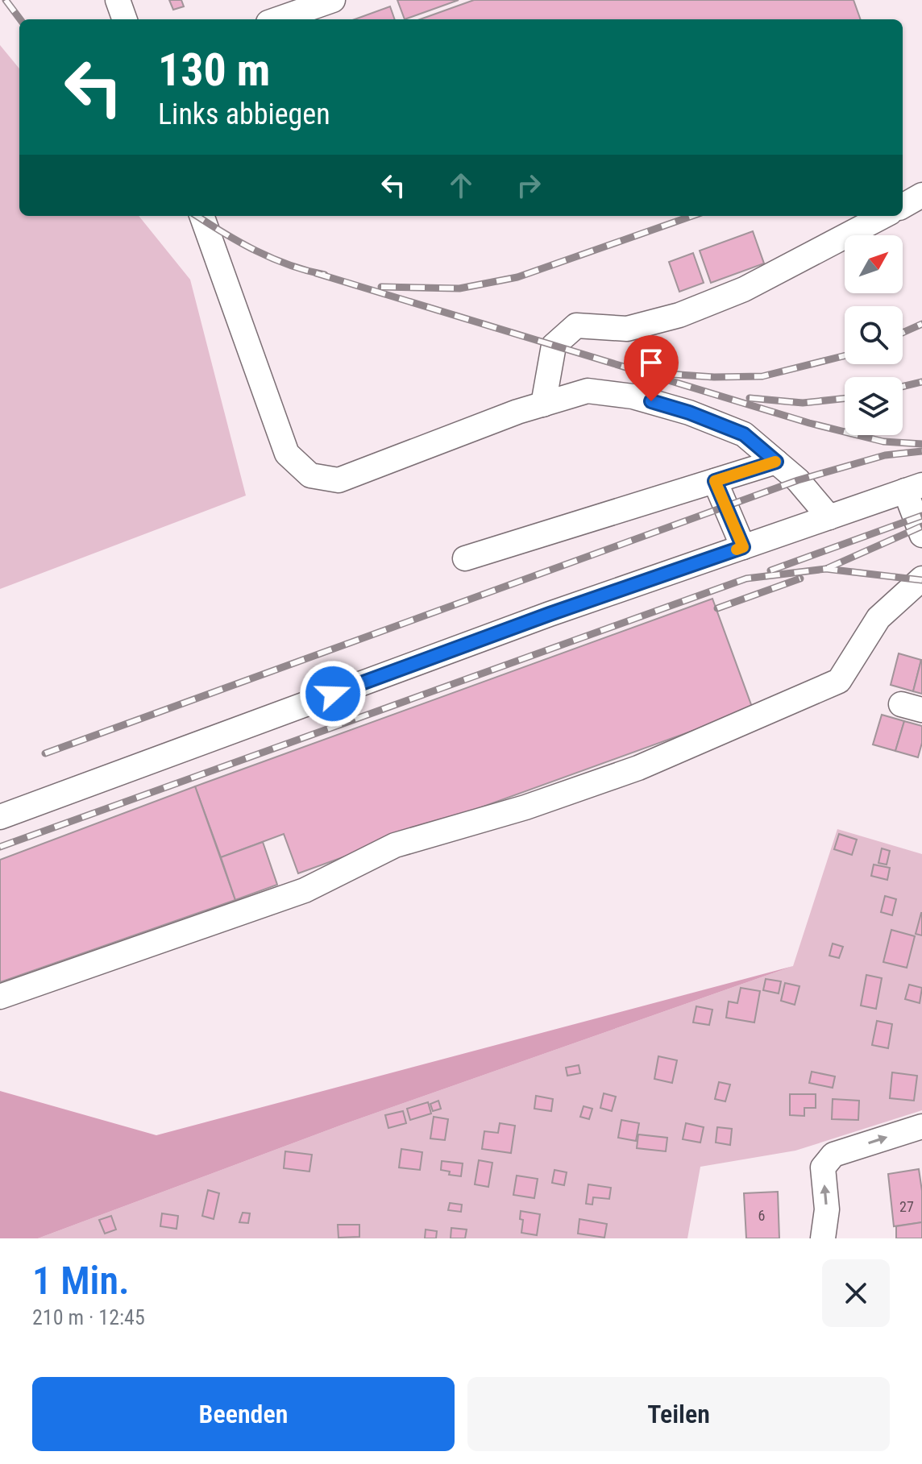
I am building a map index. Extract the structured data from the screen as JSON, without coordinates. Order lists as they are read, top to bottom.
{
  "house_numbers": ["27", "6"],
  "north": "top right",
  "page": {
    "turn": ["130 m", "Links abbiegen"],
    "heading": ["1 Min.", "210 m · 12:45"],
    "buttons": ["Beenden", "Teilen"]
  }
}
